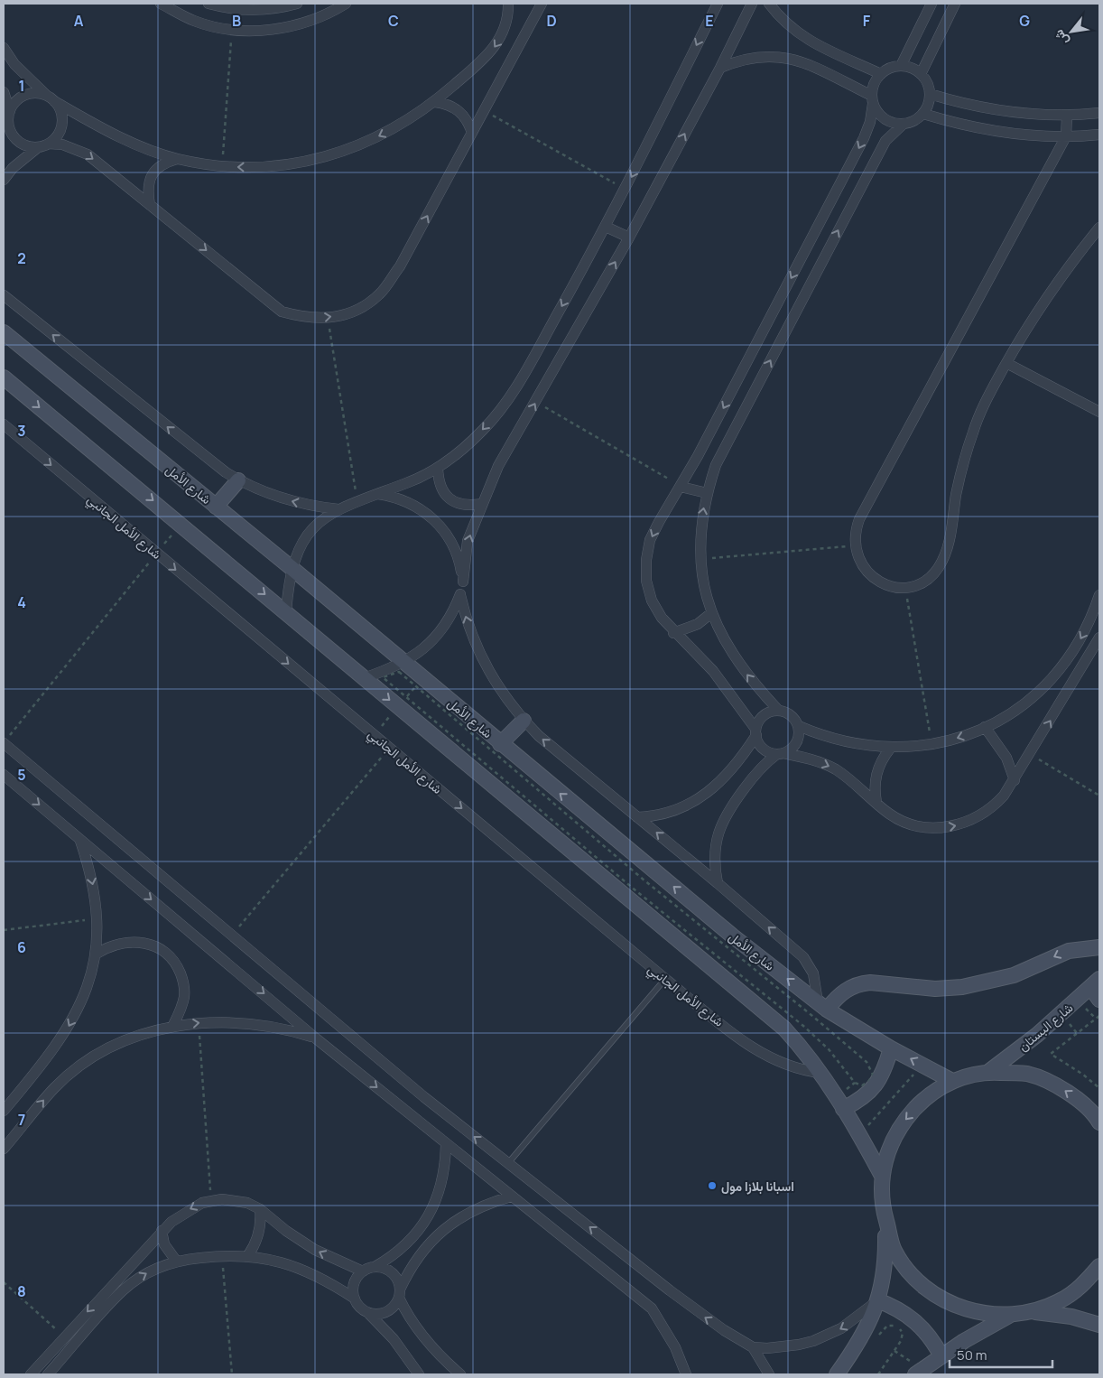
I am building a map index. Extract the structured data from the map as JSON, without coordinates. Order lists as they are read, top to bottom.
{
  "streets": {
    "main road": ["شارع الأمل", "شارع البستان"],
    "street": ["شارع الأمل الجانبي"]
  },
  "one_way": ["شارع الأمل الجانبي"],
  "places": ["اسبانا بلازا مول"],
  "scale_bar": "50 m",
  "north": "bottom left",
  "grid": {
    "columns": [
      "A",
      "B",
      "C",
      "D",
      "E",
      "F",
      "G"
    ],
    "rows": [
      "1",
      "2",
      "3",
      "4",
      "5",
      "6",
      "7",
      "8"
    ]
  }
}
